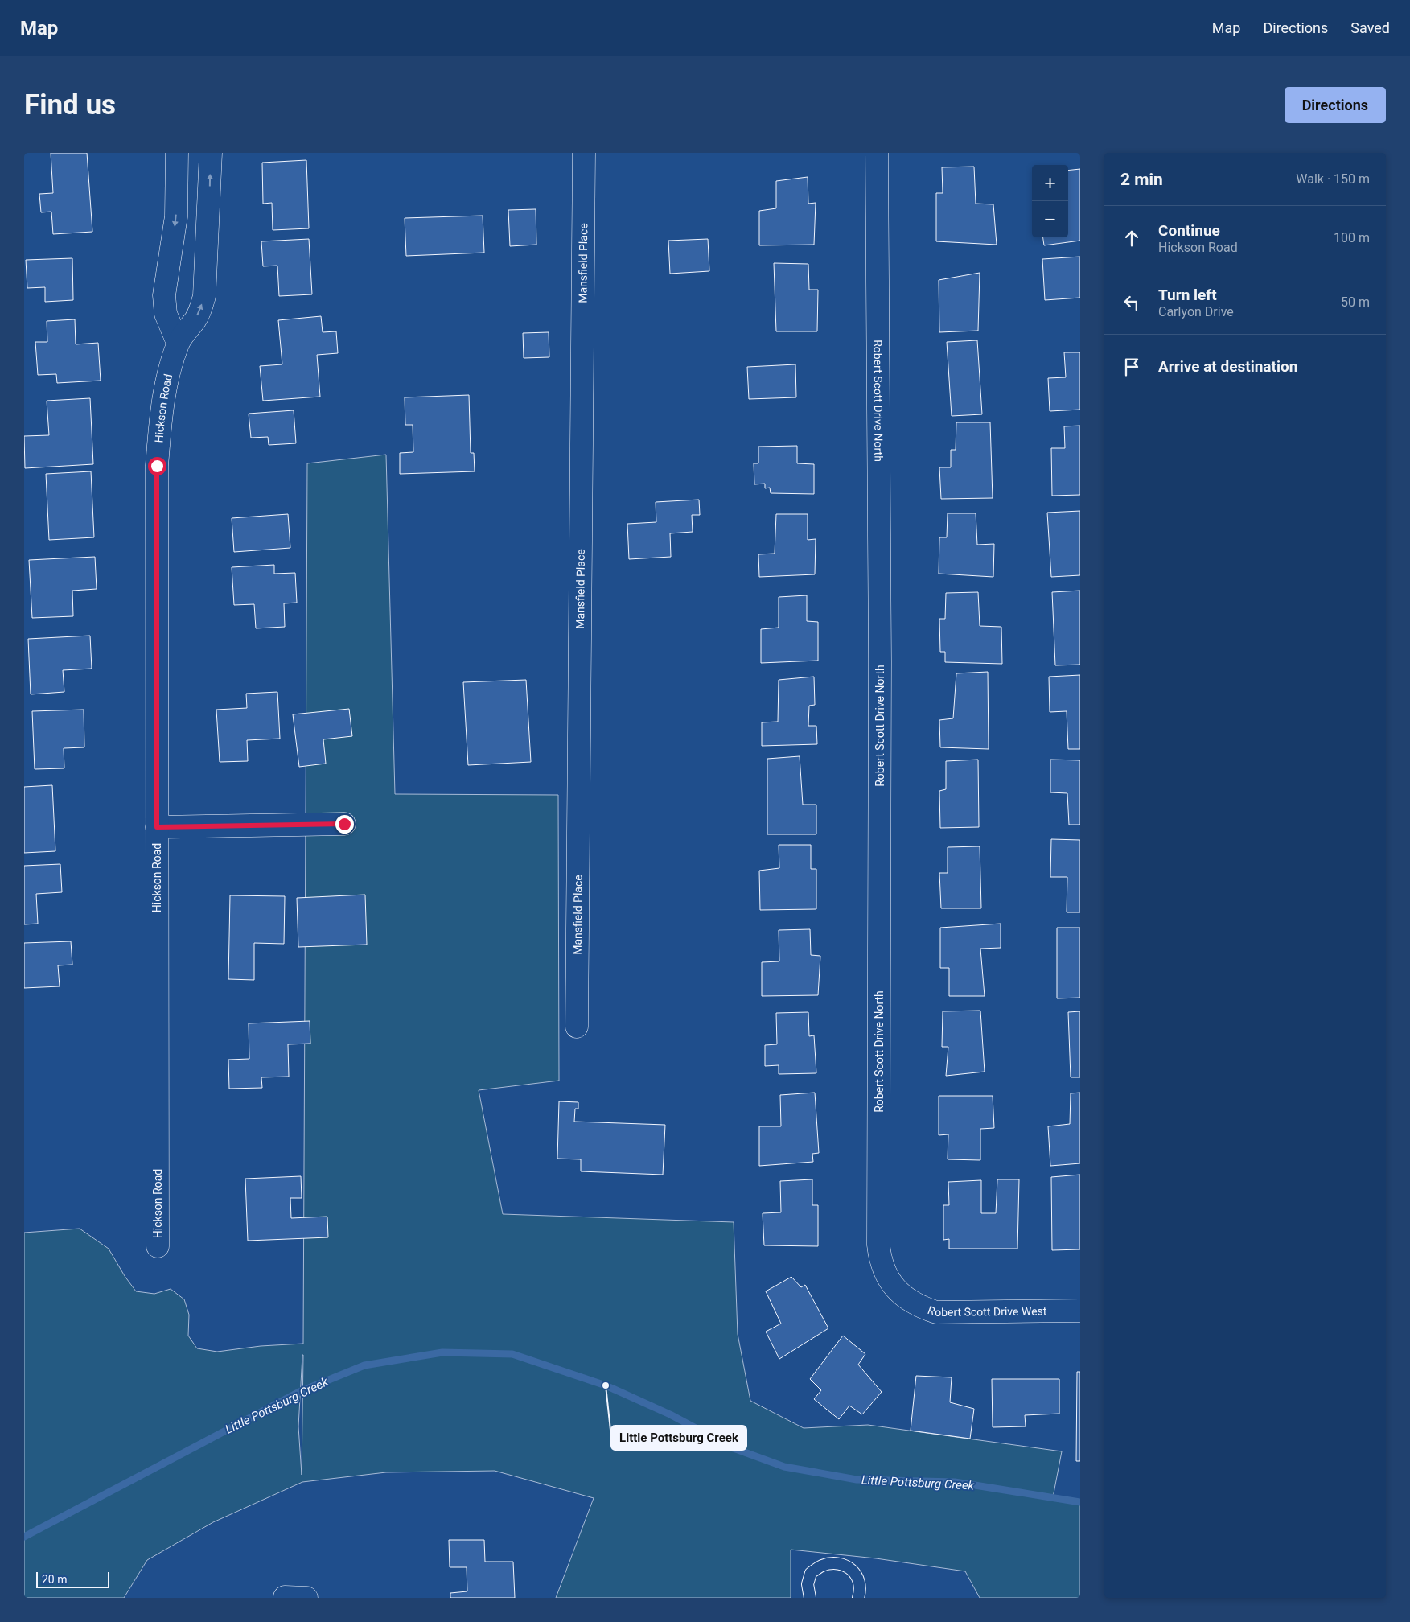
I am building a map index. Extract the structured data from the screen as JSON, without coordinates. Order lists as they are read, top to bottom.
{
  "streets": {
    "street": [
      "Mansfield Place",
      "Robert Scott Drive North",
      "Hickson Road",
      "Robert Scott Drive West"
    ]
  },
  "crossings": [
    ["Robert Scott Drive North", "Robert Scott Drive West"]
  ],
  "water": ["Little Pottsburg Creek"],
  "places": ["Little Pottsburg Creek"],
  "scale_bar": "20 m",
  "page": {
    "header": "Map",
    "nav": ["Map", "Directions", "Saved"],
    "buttons": "Directions",
    "title": "Find us",
    "heading": ["2 min", "Walk · 150 m"],
    "map_buttons": ["+", "−"],
    "list": [
      ["Continue", "Hickson Road", "100 m"],
      ["Turn left", "Carlyon Drive", "50 m"],
      "Arrive at destination"
    ],
    "scale": "20 m"
  }
}
